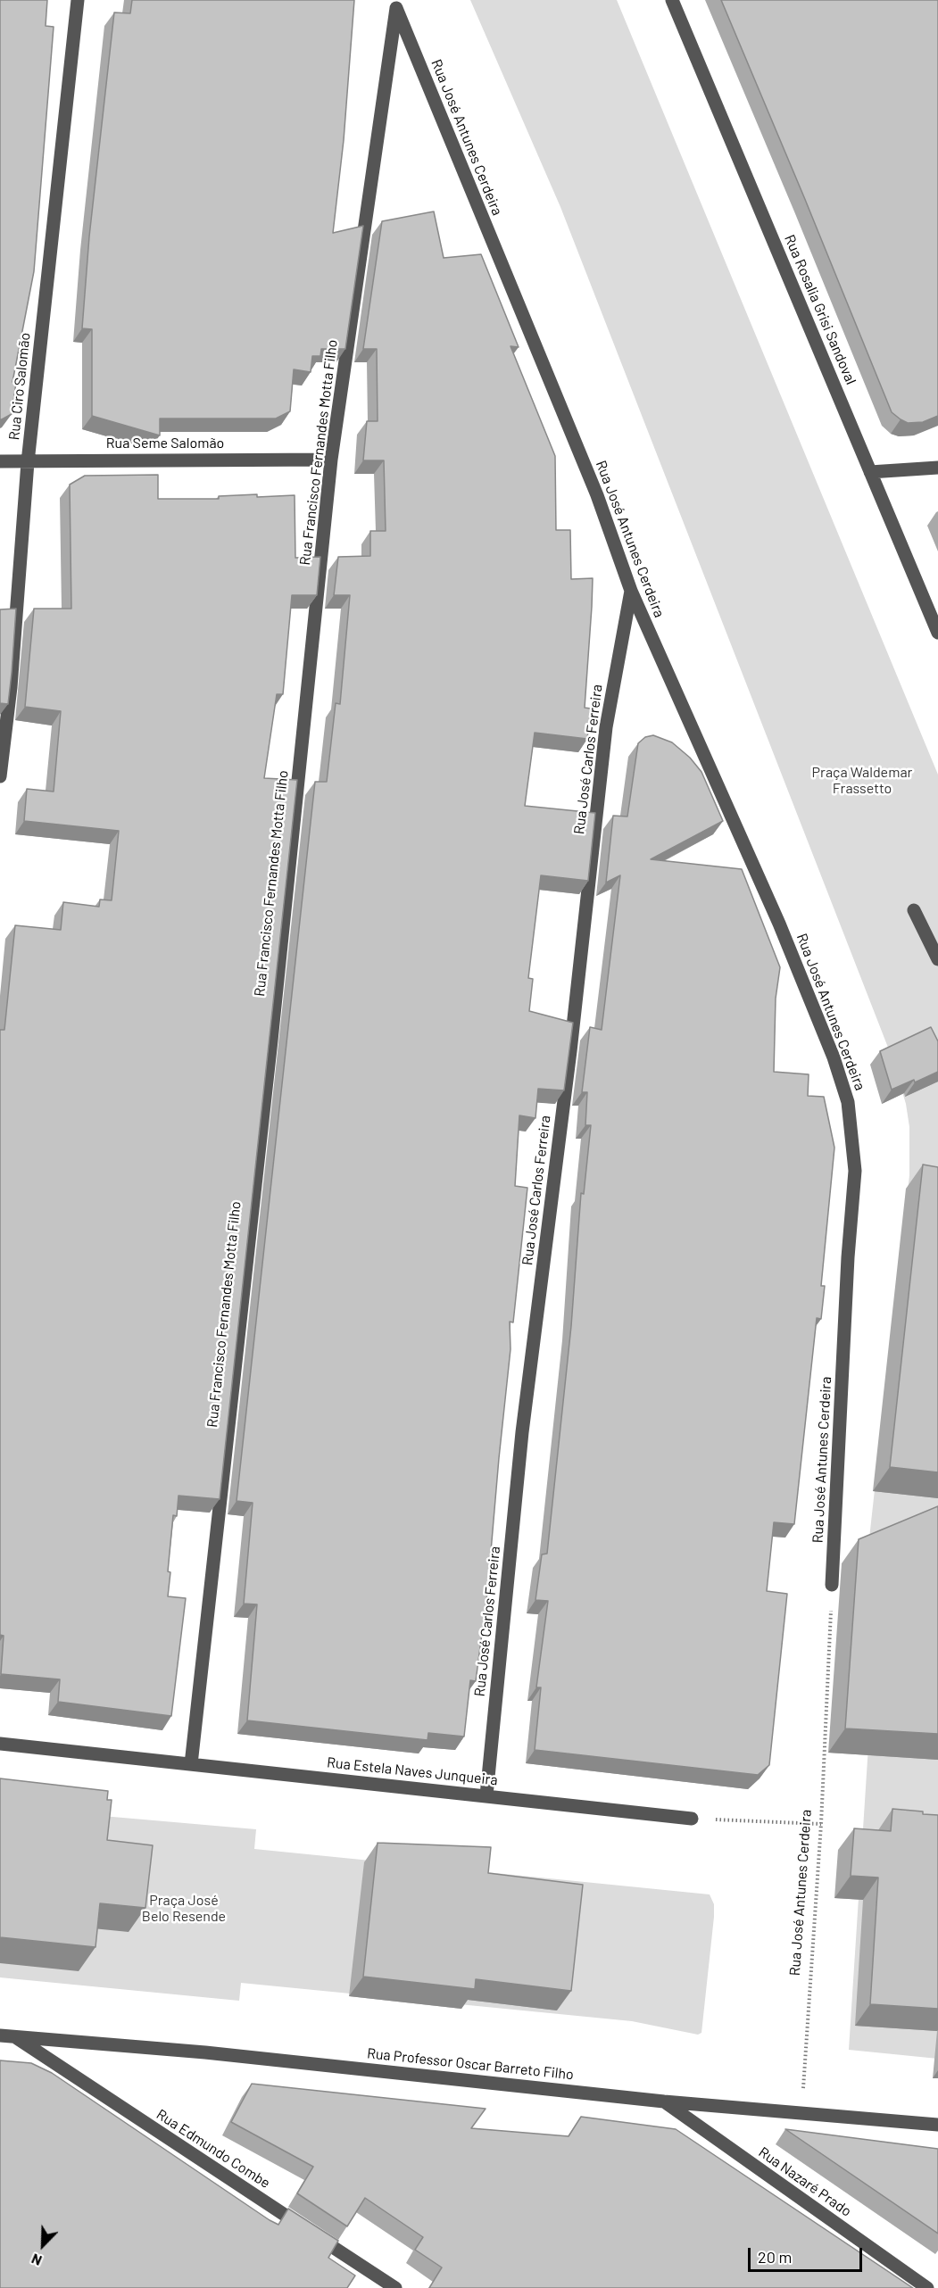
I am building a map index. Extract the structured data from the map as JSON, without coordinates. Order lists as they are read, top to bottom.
{
  "streets": {
    "street": [
      "Rua José Antunes Cerdeira",
      "Rua Rosalia Grisi Sandoval",
      "Rua Ciro Salomão",
      "Rua Seme Salomão",
      "Rua Francisco Fernandes Motta Filho",
      "Rua José Carlos Ferreira",
      "Rua Estela Naves Junqueira",
      "Rua Professor Oscar Barreto Filho",
      "Rua Edmundo Combe",
      "Rua Nazaré Prado"
    ]
  },
  "crossings": [
    ["Rua José Antunes Cerdeira", "Rua Francisco Fernandes Motta Filho"],
    ["Rua José Antunes Cerdeira", "Rua José Carlos Ferreira"],
    ["Rua José Antunes Cerdeira", "Rua Professor Oscar Barreto Filho"],
    ["Rua Ciro Salomão", "Rua Seme Salomão"],
    ["Rua Seme Salomão", "Rua Francisco Fernandes Motta Filho"],
    ["Rua Francisco Fernandes Motta Filho", "Rua Estela Naves Junqueira"],
    ["Rua José Carlos Ferreira", "Rua Estela Naves Junqueira"],
    ["Rua Professor Oscar Barreto Filho", "Rua Edmundo Combe"],
    ["Rua Professor Oscar Barreto Filho", "Rua Nazaré Prado"]
  ],
  "parks": ["Praça Waldemar Frassetto", "Praça José Belo Resende"],
  "scale_bar": "20 m",
  "north": "bottom left"
}
